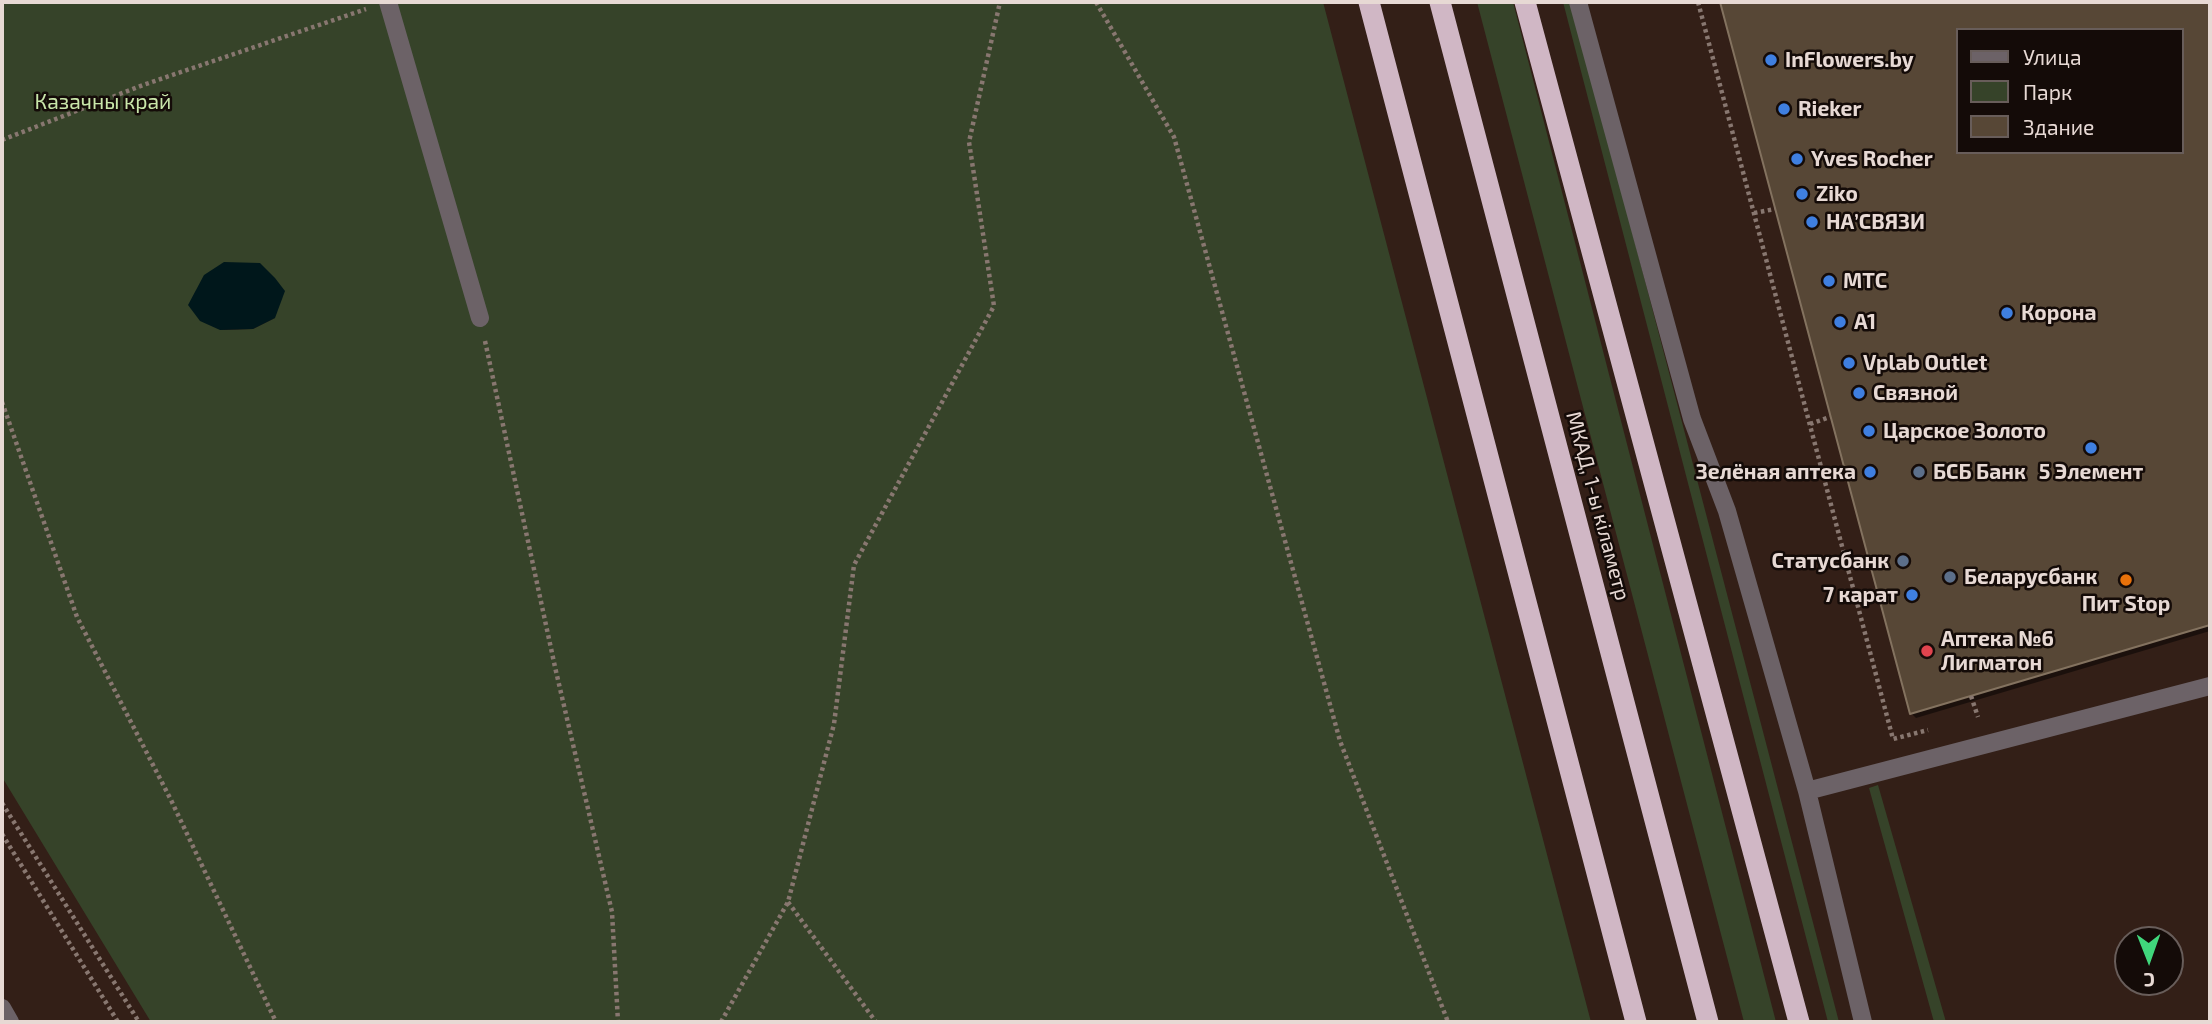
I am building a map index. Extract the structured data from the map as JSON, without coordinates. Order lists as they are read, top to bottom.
{
  "streets": {
    "highway": ["МКАД, 1-ы кіламетр"]
  },
  "parks": ["Казачны край"],
  "places": [
    "InFlowers.by",
    "Rieker",
    "Yves Rocher",
    "Ziko",
    "НАʼСВЯЗИ",
    "МТС",
    "Корона",
    "A1",
    "Vplab Outlet",
    "Связной",
    "Царское Золото",
    "5 Элемент",
    "Зелёная аптека",
    "БСБ Банк",
    "Статусбанк",
    "Беларусбанк",
    "Пит Stop",
    "7 карат",
    "Аптека №6 Лигматон"
  ],
  "legend": ["Улица", "Парк", "Здание"],
  "north": "bottom"
}
